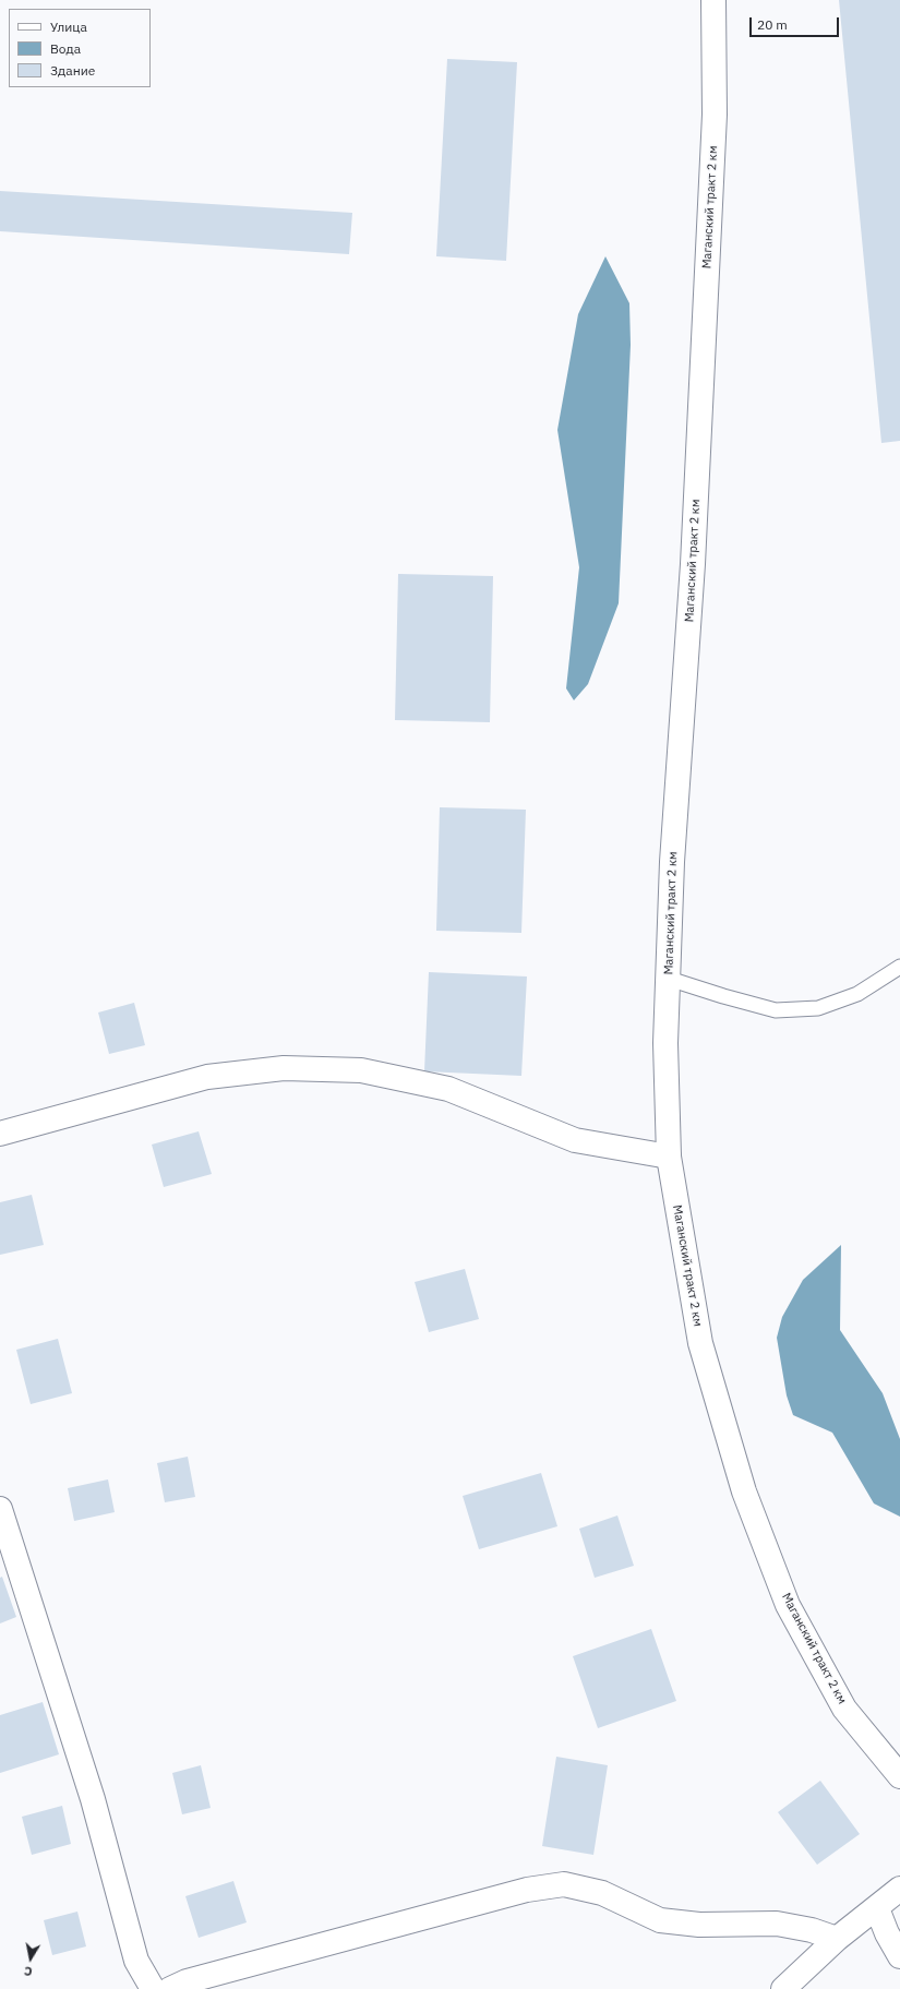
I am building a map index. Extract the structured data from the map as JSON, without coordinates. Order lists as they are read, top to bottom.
{
  "streets": {
    "street": ["Маганский тракт 2 км"]
  },
  "legend": ["Улица", "Вода", "Здание"],
  "scale_bar": "20 m",
  "north": "bottom"
}
